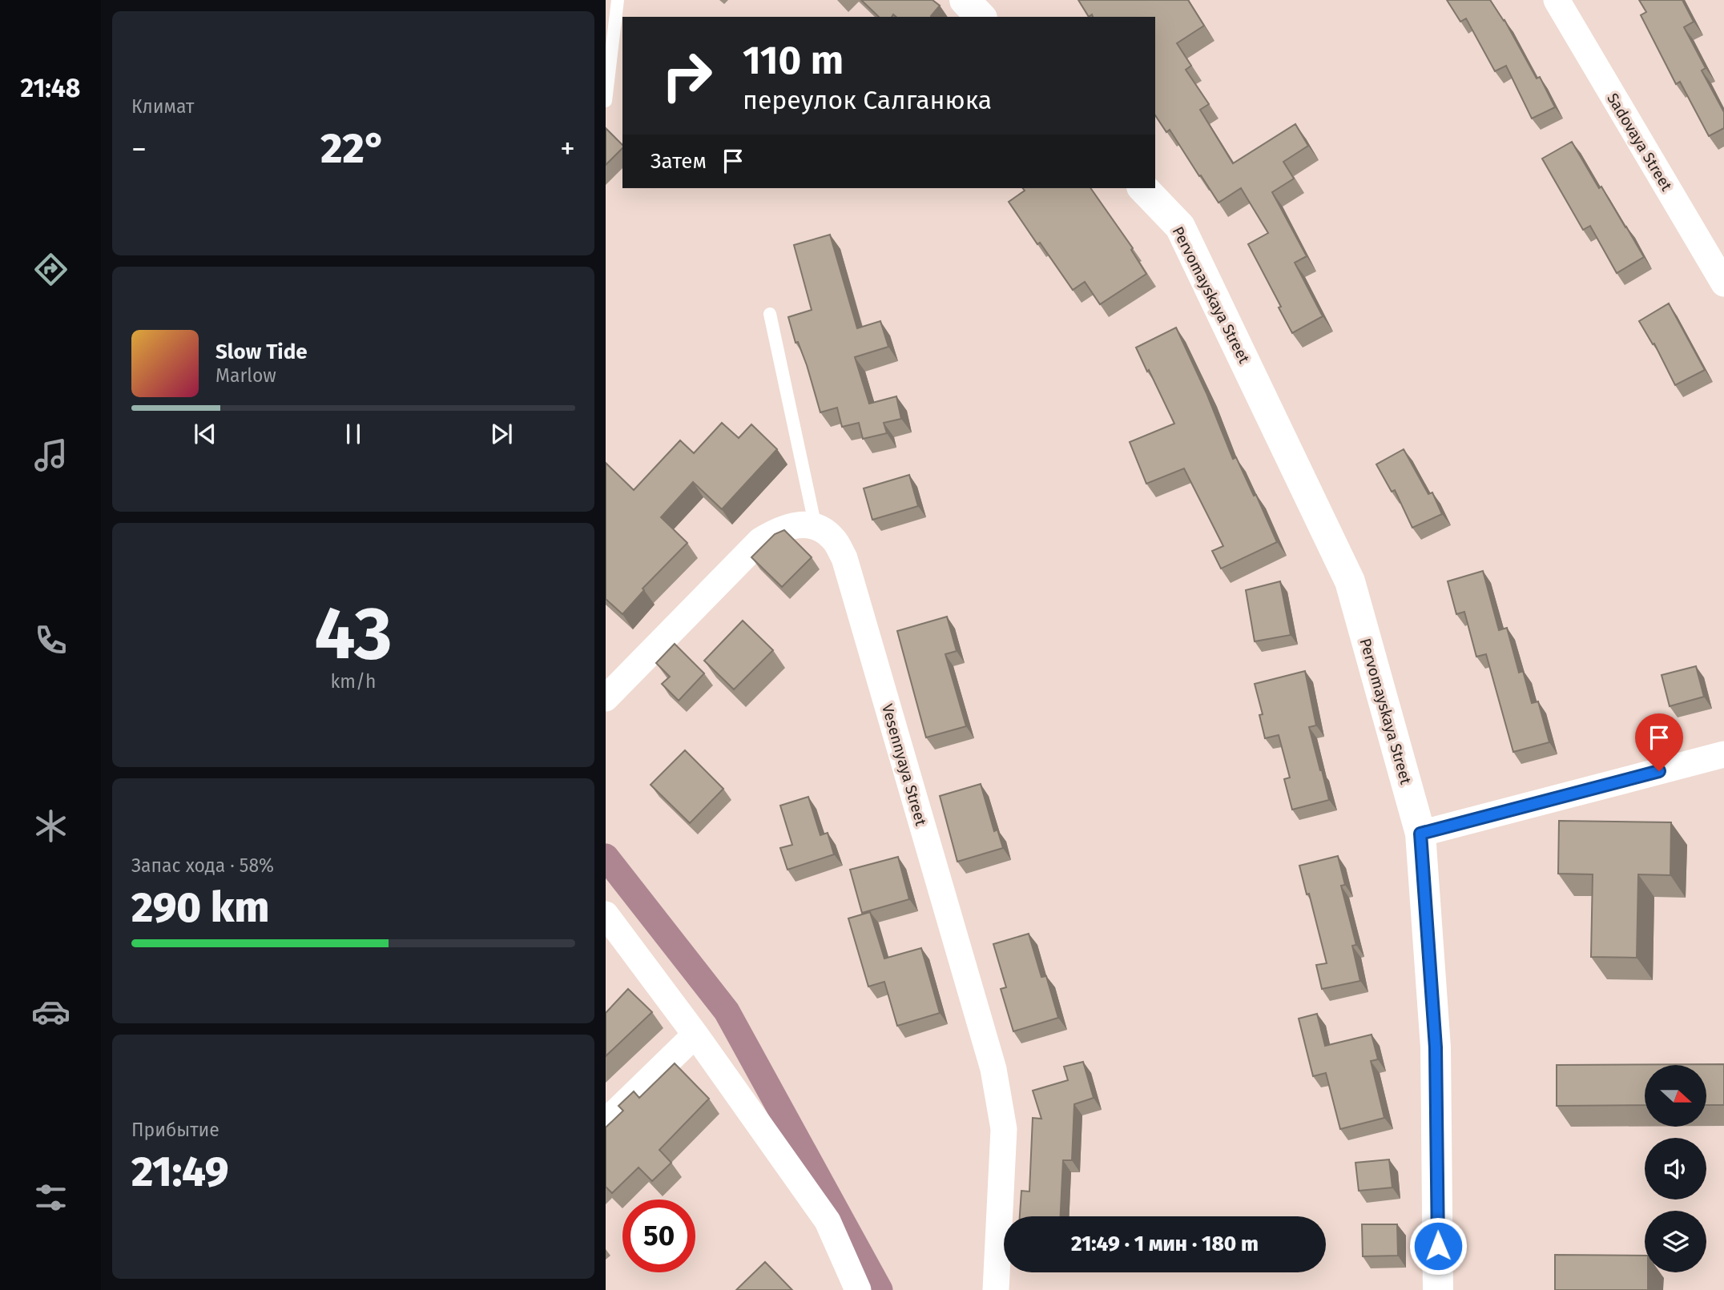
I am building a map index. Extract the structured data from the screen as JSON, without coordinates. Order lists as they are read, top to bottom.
{
  "streets": {
    "main road": ["Pervomayskaya Street"],
    "street": ["Sadovaya Street", "Vesennyaya Street"]
  },
  "north": "right",
  "page": {
    "tabs": "21:48",
    "tile": [
      "Климат",
      ["43", "km/h"],
      ["Запас хода · 58%", "290 km"],
      ["Прибытие", "21:49"]
    ],
    "turn": ["110 m", "переулок Салганюка"],
    "heat": ["−", "22°", "+"],
    "then": "Затем",
    "song": ["Slow Tide", "Marlow"],
    "limit": "50",
    "trip": "21:49 · 1 мин · 180 m"
  }
}
